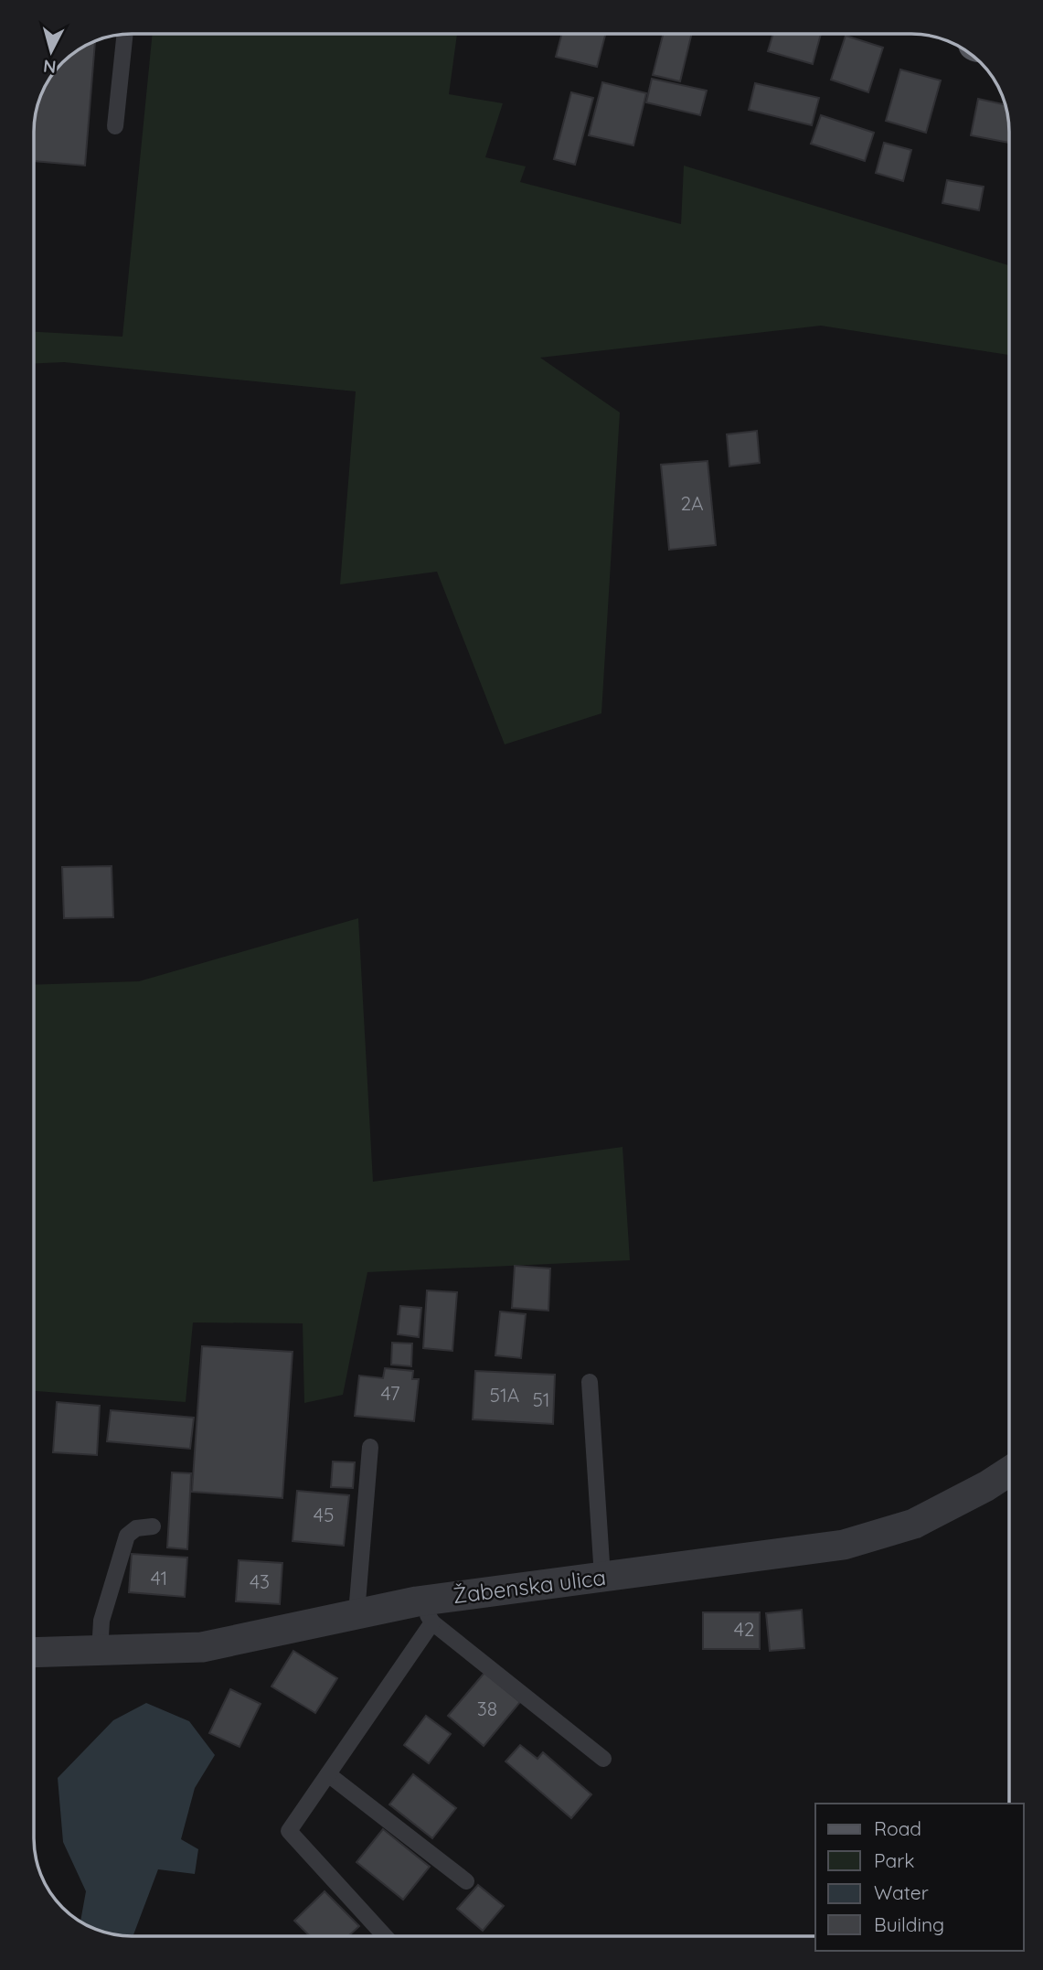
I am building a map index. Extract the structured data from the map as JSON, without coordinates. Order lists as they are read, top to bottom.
{
  "streets": {
    "street": ["Žabenska ulica"]
  },
  "house_numbers": [
    "2A",
    "47",
    "51A",
    "51",
    "45",
    "41",
    "43",
    "42",
    "38"
  ],
  "legend": [
    "Road",
    "Park",
    "Water",
    "Building"
  ],
  "north": "bottom"
}
